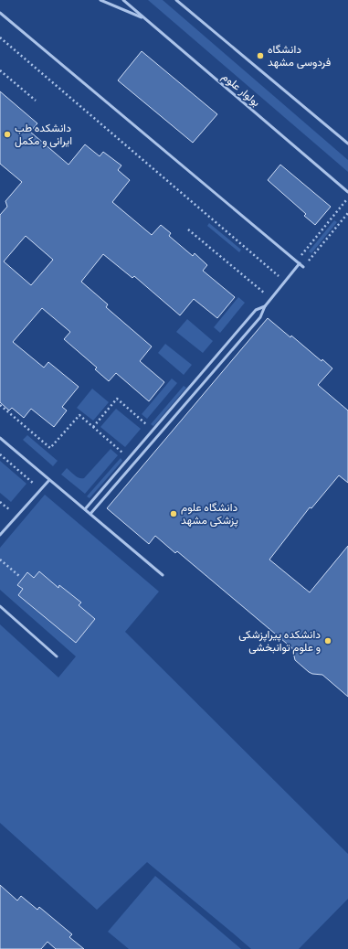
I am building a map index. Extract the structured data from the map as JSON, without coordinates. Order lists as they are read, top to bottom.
{
  "streets": {
    "lane": ["بولوار علوم"]
  },
  "places": [
    "دانشگاه فردوسی مشهد",
    "دانشکده طب ایرانی و مکمل",
    "دانشگاه علوم پزشکی مشهد",
    "دانشکده پیراپزشکی و علوم توانبخشی"
  ]
}
